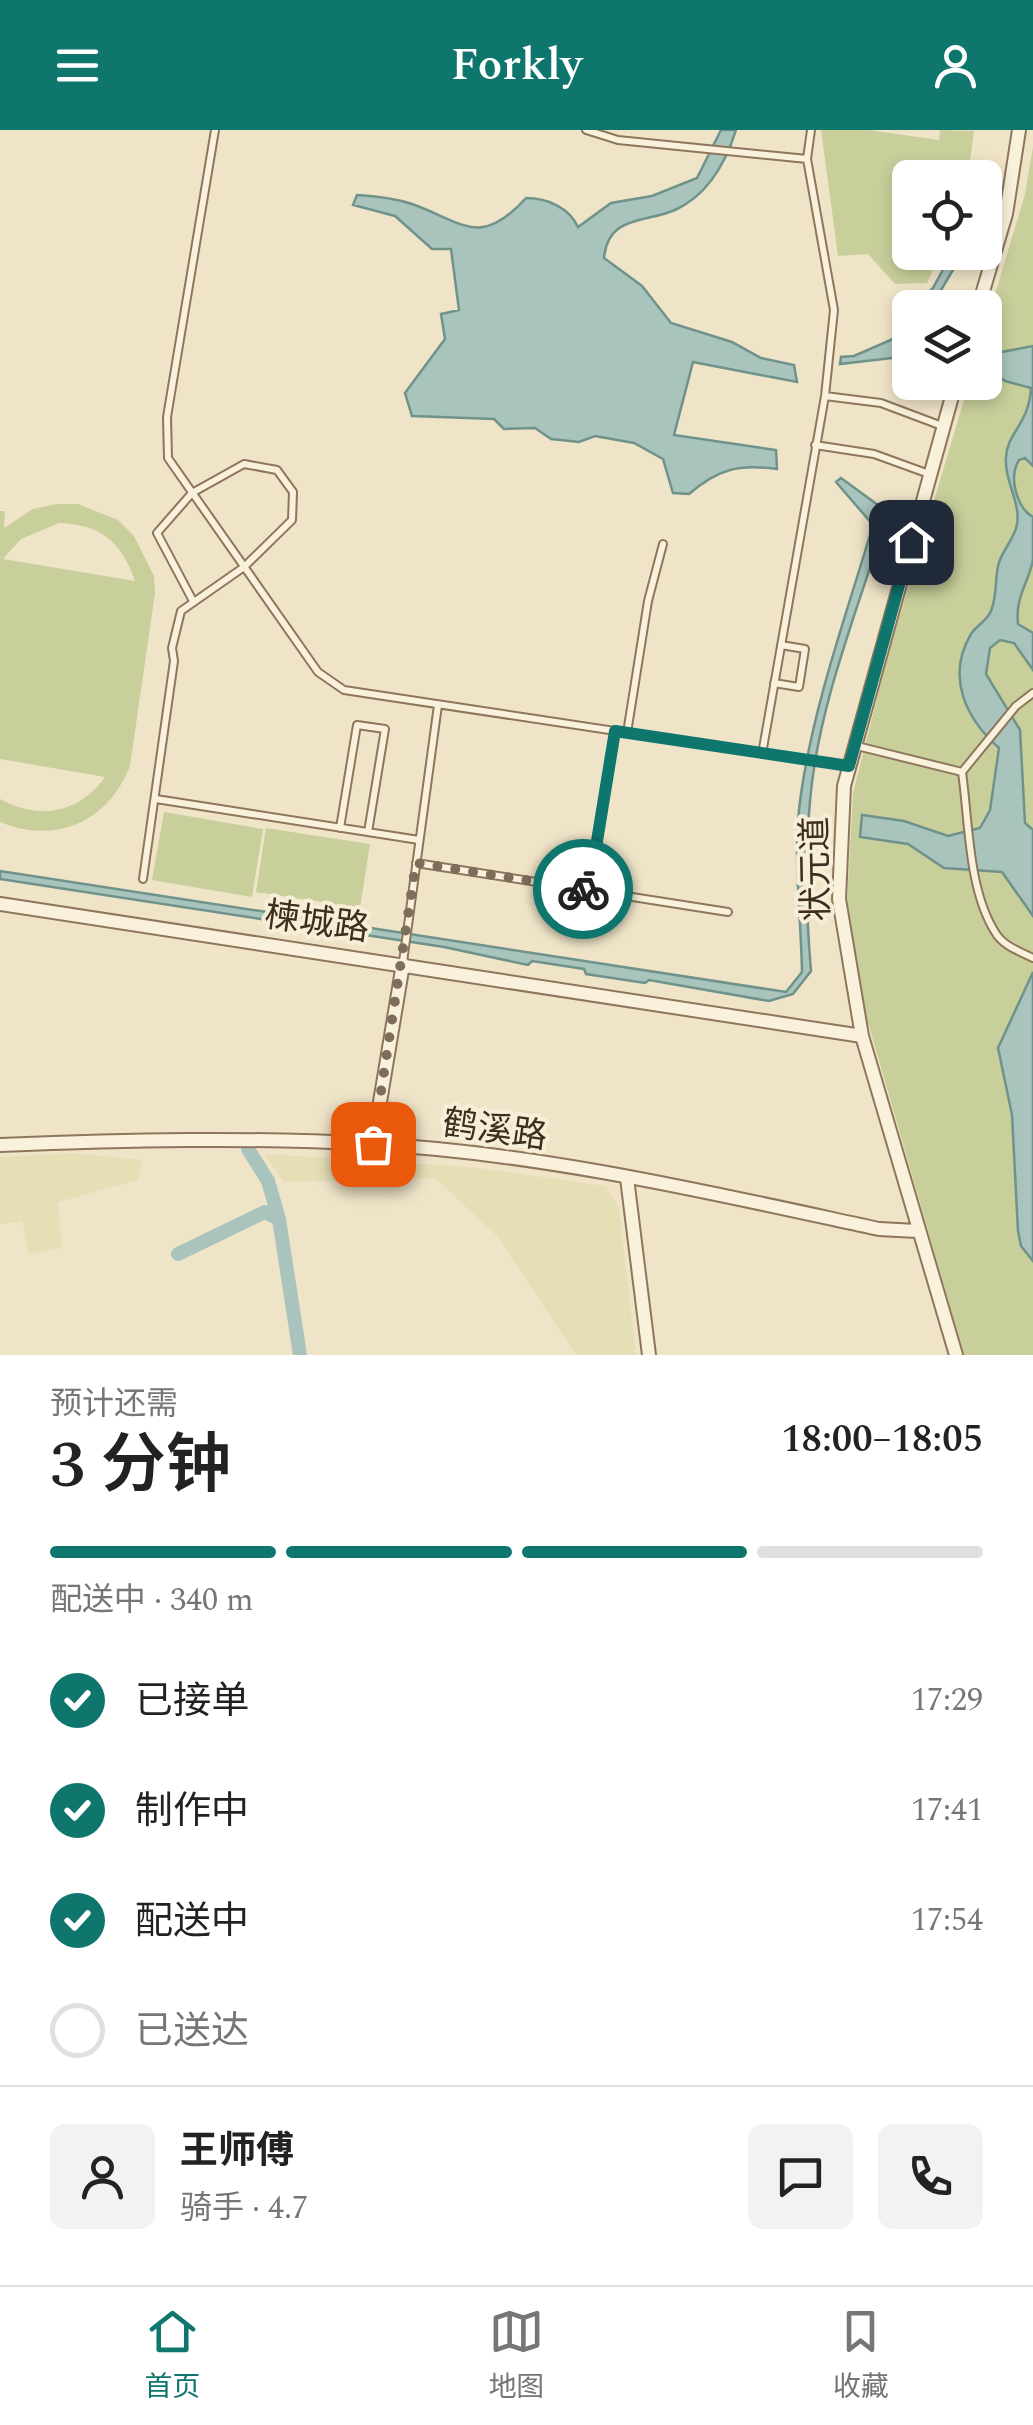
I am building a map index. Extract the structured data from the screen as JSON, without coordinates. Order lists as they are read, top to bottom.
{
  "streets": {
    "street": ["状元道", "楝城路", "鹤溪路"]
  },
  "crossings": [
    ["状元道", "楝城路"],
    ["状元道", "鹤溪路"]
  ],
  "page": {
    "header": "Forkly",
    "heading": ["3 分钟", "预计还需", "18:00–18:05"],
    "panel": ["王师傅", "骑手 · 4.7"],
    "bar": "配送中 · 340 m",
    "list": [
      ["已接单", "17:29"],
      ["制作中", "17:41"],
      ["配送中", "17:54"],
      "已送达"
    ],
    "tabs": ["首页", "地图", "收藏"]
  }
}
